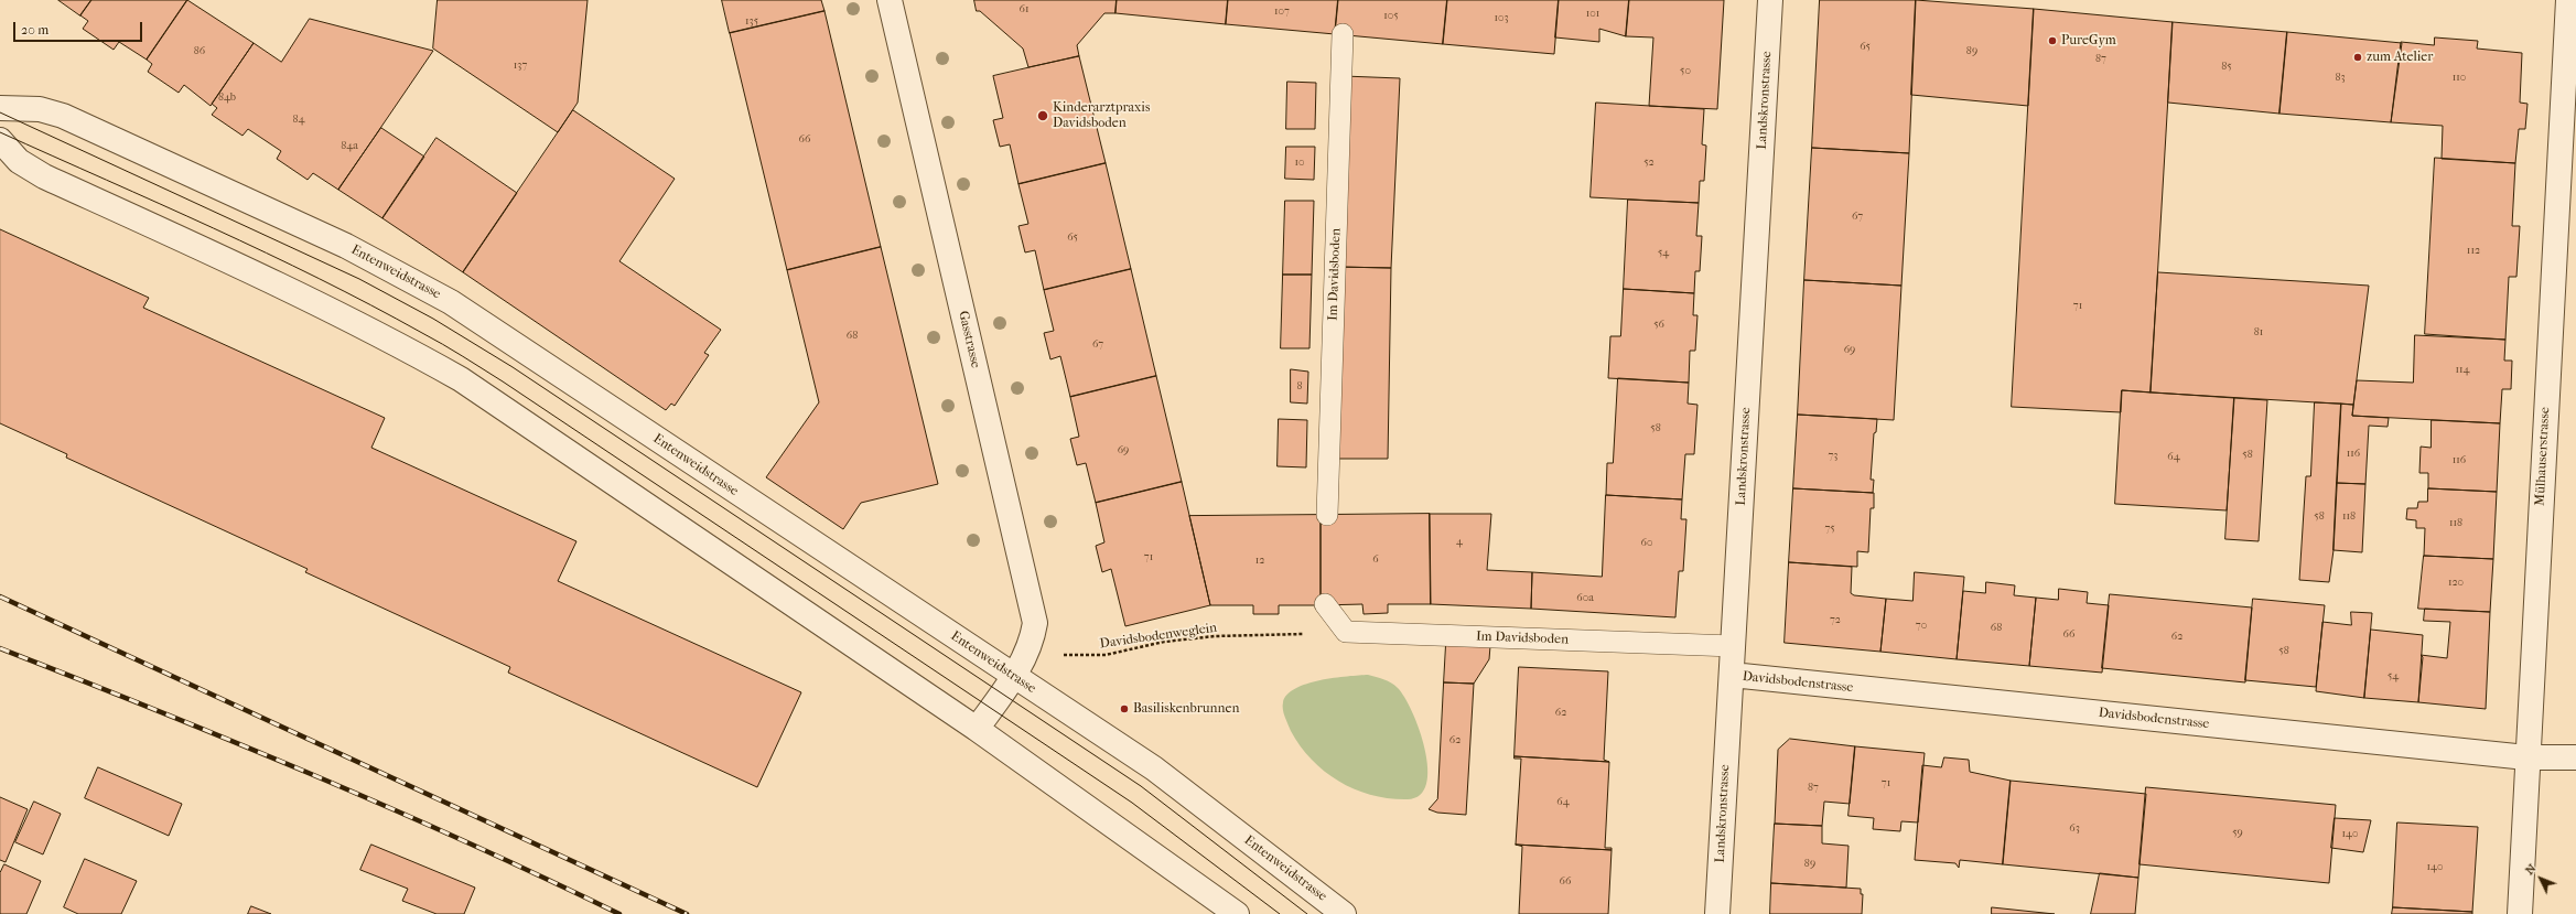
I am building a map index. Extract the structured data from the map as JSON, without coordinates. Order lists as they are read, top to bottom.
{
  "streets": {
    "street": [
      "Landskronstrasse",
      "Entenweidstrasse",
      "Gasstrasse",
      "Mülhauserstrasse",
      "Davidsbodenstrasse"
    ],
    "lane": ["Im Davidsboden"],
    "path": ["Davidsbodenweglein"]
  },
  "crossings": [
    ["Landskronstrasse", "Im Davidsboden"],
    ["Landskronstrasse", "Davidsbodenstrasse"],
    ["Entenweidstrasse", "Gasstrasse"],
    ["Im Davidsboden", "Davidsbodenweglein"],
    ["Gasstrasse", "Davidsbodenweglein"],
    ["Mülhauserstrasse", "Davidsbodenstrasse"]
  ],
  "places": [
    "PureGym",
    "zum Atelier",
    "Kinderarztpraxis Davidsboden",
    "Basiliskenbrunnen"
  ],
  "house_numbers": [
    "61",
    "107",
    "101",
    "105",
    "103",
    "135",
    "65",
    "86",
    "89",
    "87",
    "137",
    "85",
    "50",
    "83",
    "110",
    "84b",
    "84",
    "66",
    "84a",
    "10",
    "52",
    "67",
    "65",
    "112",
    "54",
    "71",
    "56",
    "81",
    "68",
    "67",
    "69",
    "114",
    "8",
    "58",
    "69",
    "116",
    "58",
    "73",
    "64",
    "116",
    "58",
    "118",
    "118",
    "75",
    "4",
    "60",
    "71",
    "6",
    "12",
    "120",
    "60a",
    "72",
    "70",
    "68",
    "66",
    "62",
    "58",
    "54",
    "62",
    "62",
    "71",
    "87",
    "64",
    "63",
    "59",
    "140",
    "89",
    "140",
    "66"
  ],
  "scale_bar": "20 m",
  "north": "top left"
}
